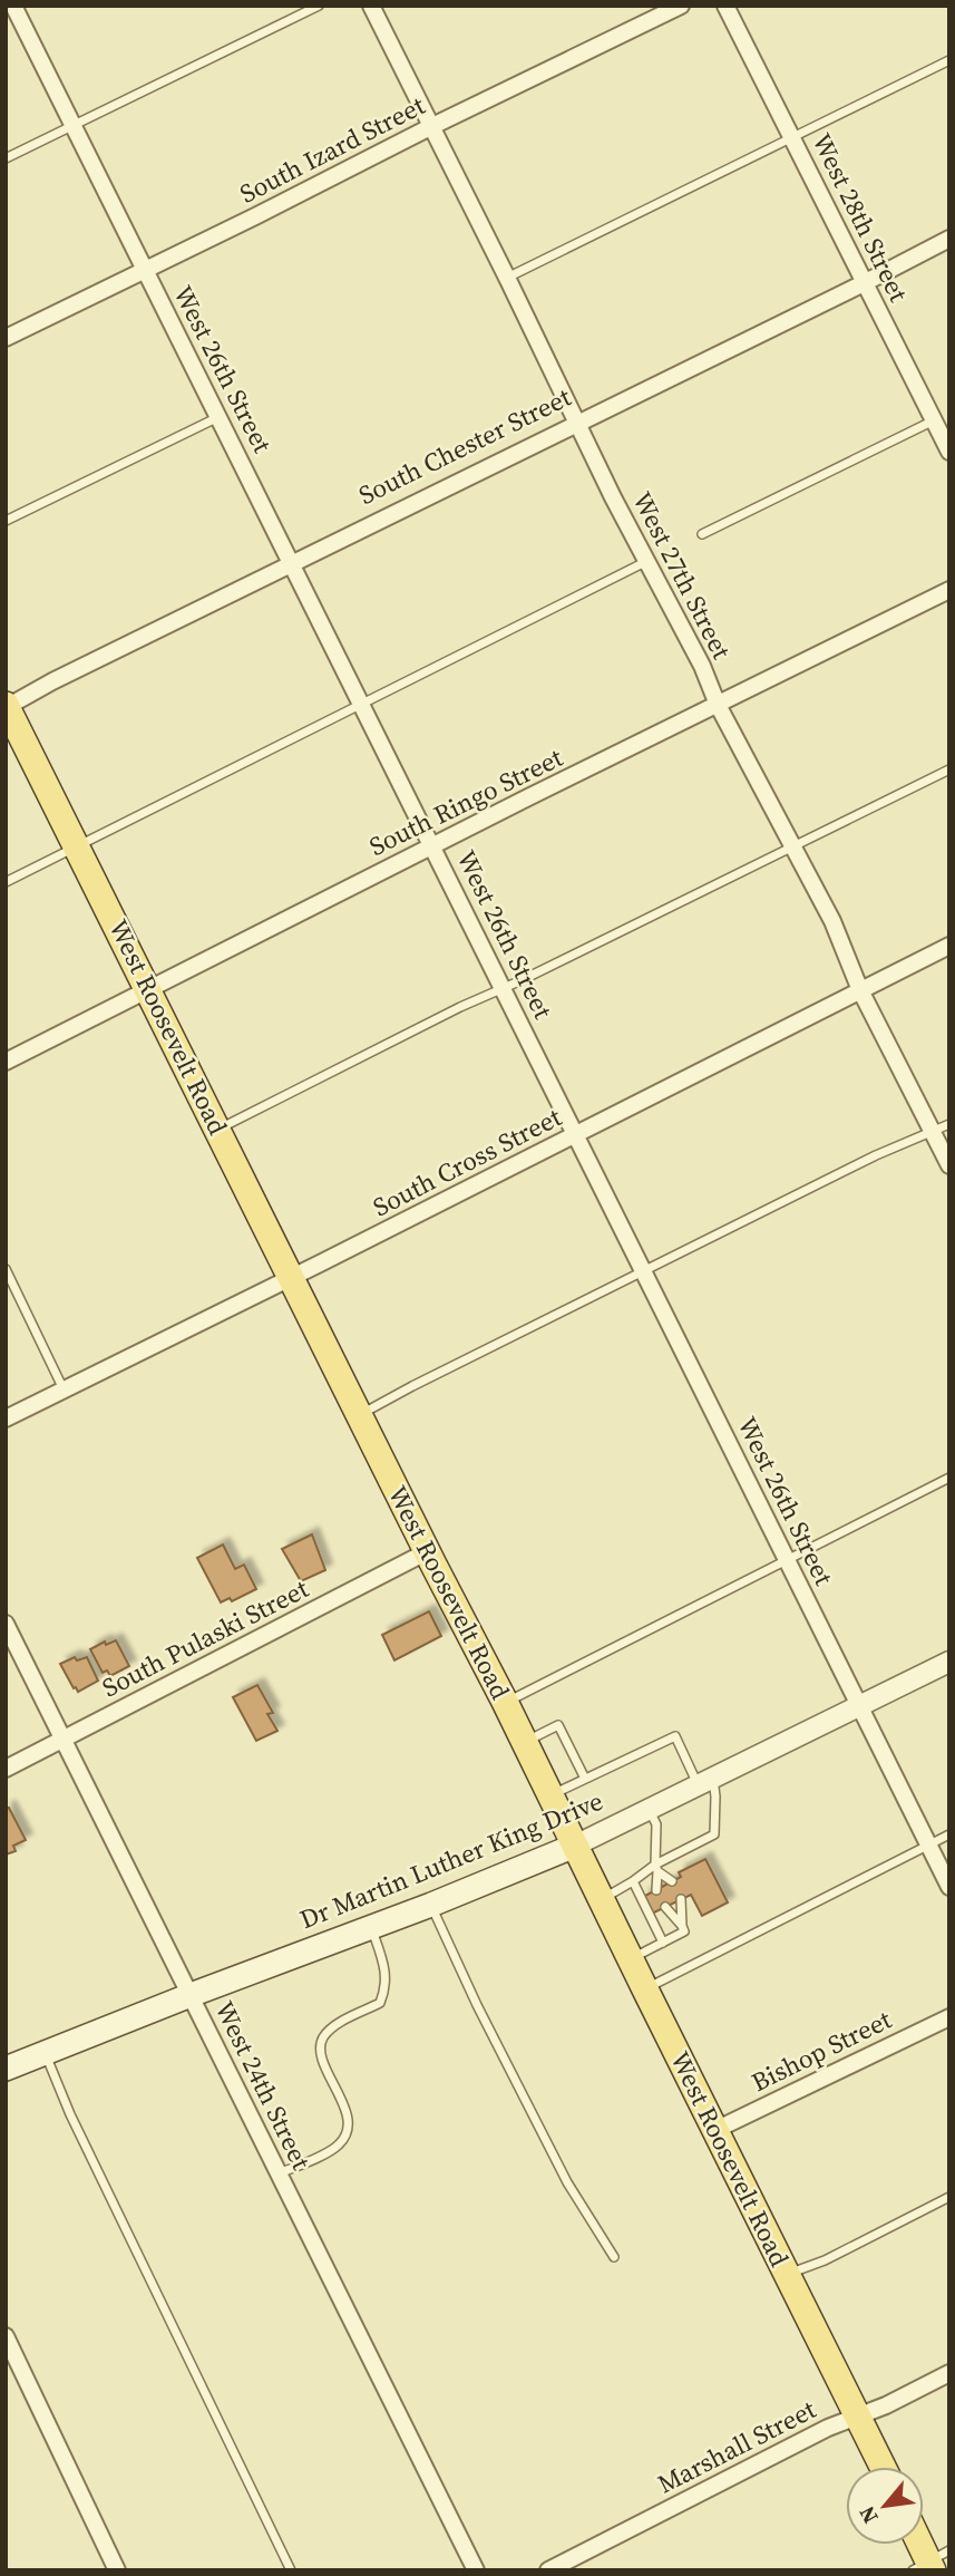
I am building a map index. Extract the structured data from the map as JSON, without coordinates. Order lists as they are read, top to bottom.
{
  "streets": {
    "main road": ["West Roosevelt Road", "Dr Martin Luther King Drive"],
    "street": [
      "South Izard Street",
      "West 28th Street",
      "West 26th Street",
      "South Chester Street",
      "West 27th Street",
      "South Ringo Street",
      "South Cross Street",
      "South Pulaski Street",
      "Bishop Street",
      "West 24th Street",
      "Marshall Street"
    ]
  },
  "crossings": [
    ["South Izard Street", "West 26th Street"],
    ["South Izard Street", "West 27th Street"],
    ["West 28th Street", "South Chester Street"],
    ["West 26th Street", "South Chester Street"],
    ["West 26th Street", "South Ringo Street"],
    ["West 26th Street", "South Cross Street"],
    ["West 26th Street", "Dr Martin Luther King Drive"],
    ["South Chester Street", "West 27th Street"],
    ["South Chester Street", "West Roosevelt Road"],
    ["West 27th Street", "South Ringo Street"],
    ["West 27th Street", "South Cross Street"],
    ["South Ringo Street", "West Roosevelt Road"],
    ["West Roosevelt Road", "South Cross Street"],
    ["West Roosevelt Road", "South Pulaski Street"],
    ["West Roosevelt Road", "Dr Martin Luther King Drive"],
    ["West Roosevelt Road", "Bishop Street"],
    ["West Roosevelt Road", "Marshall Street"],
    ["South Pulaski Street", "West 24th Street"],
    ["Dr Martin Luther King Drive", "West 24th Street"]
  ],
  "north": "bottom left"
}
